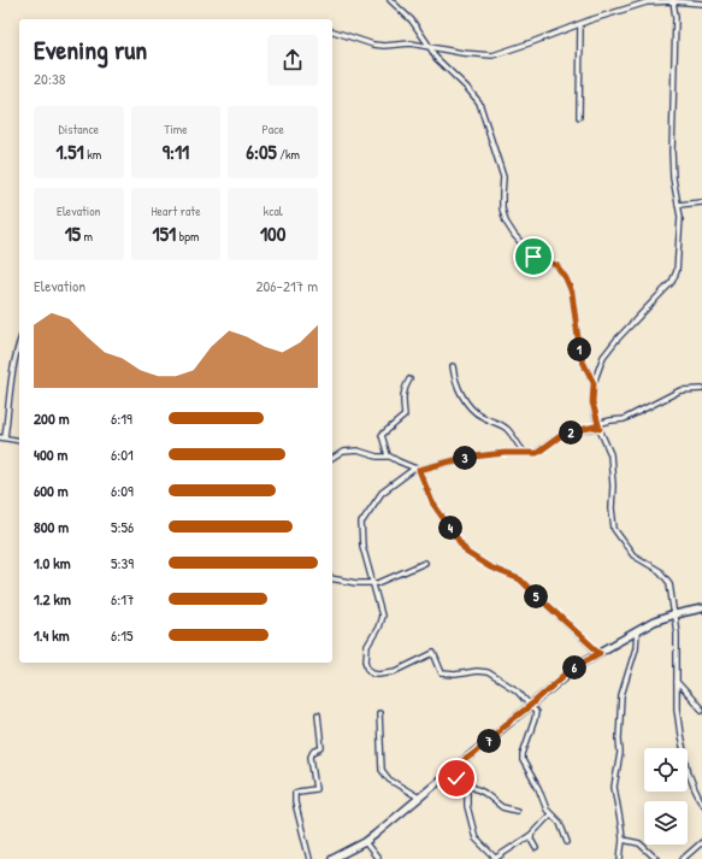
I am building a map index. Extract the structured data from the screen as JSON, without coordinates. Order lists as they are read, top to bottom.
{
  "page": {
    "heading": ["Evening run", "20:38"],
    "stats": [
      ["Distance", "1.51 km"],
      ["Time", "9:11"],
      ["Pace", "6:05 /km"],
      ["Elevation", "15 m"],
      ["Heart rate", "151 bpm"],
      ["kcal", "100"]
    ],
    "chart": ["Elevation", "206–217 m"],
    "pins": [
      "1",
      "2",
      "3",
      "4",
      "5",
      "6",
      "7"
    ],
    "list": [
      {
        "name": "200 m",
        "note": "6:19"
      },
      {
        "name": "400 m",
        "note": "6:01"
      },
      {
        "name": "600 m",
        "note": "6:09"
      },
      {
        "name": "800 m",
        "note": "5:56"
      },
      {
        "name": "1.0 km",
        "note": "5:39"
      },
      {
        "name": "1.2 km",
        "note": "6:17"
      },
      {
        "name": "1.4 km",
        "note": "6:15"
      }
    ]
  }
}
